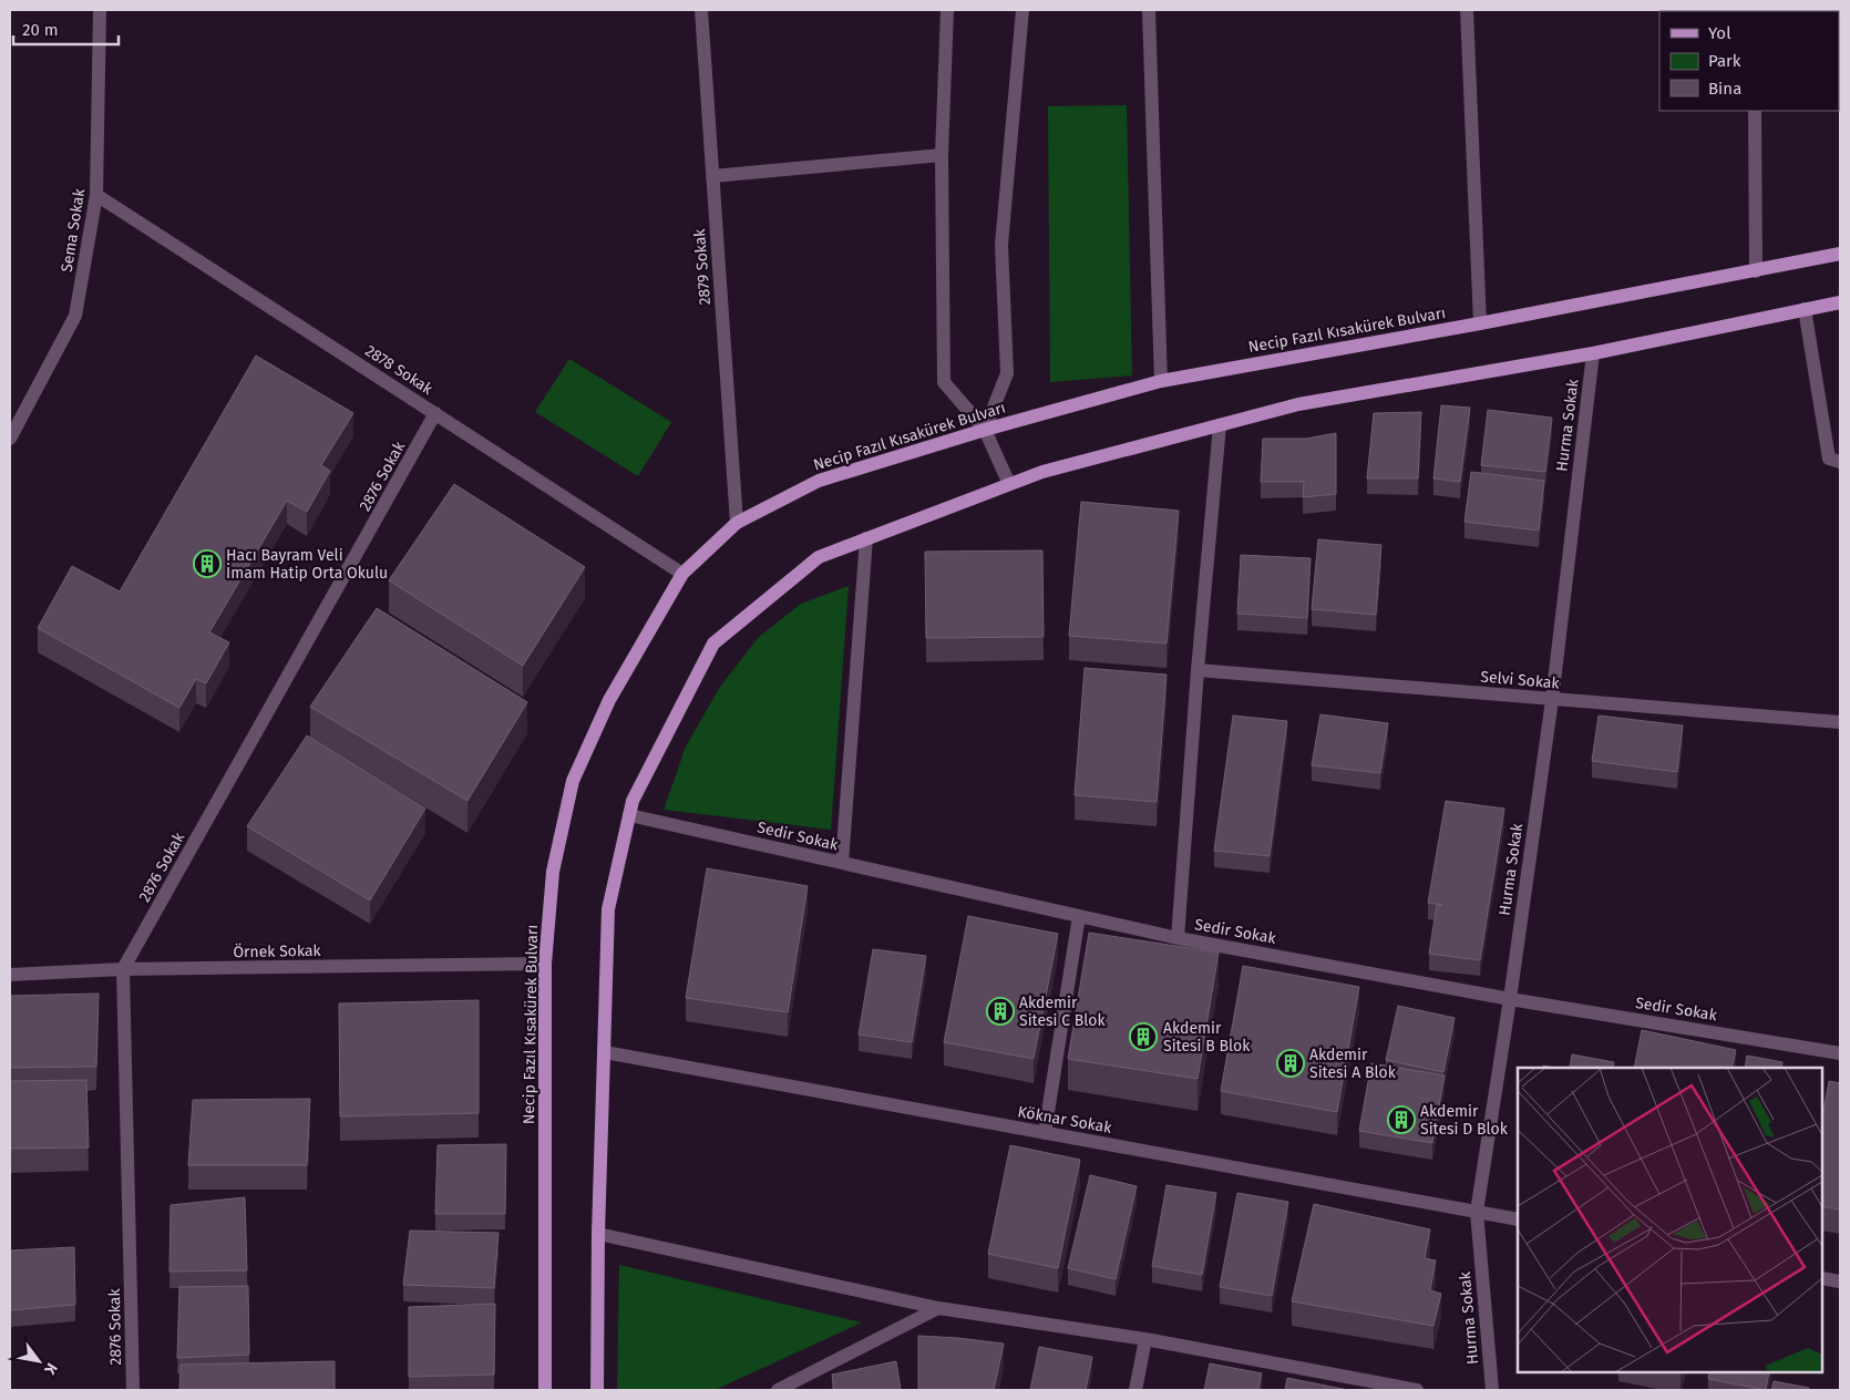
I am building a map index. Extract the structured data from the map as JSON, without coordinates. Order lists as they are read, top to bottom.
{
  "streets": {
    "main road": ["Necip Fazıl Kısakürek Bulvarı"],
    "street": [
      "Sema Sokak",
      "2879 Sokak",
      "2878 Sokak",
      "Hurma Sokak",
      "2876 Sokak",
      "Selvi Sokak",
      "Sedir Sokak",
      "Örnek Sokak",
      "Köknar Sokak"
    ]
  },
  "crossings": [
    ["Sema Sokak", "2878 Sokak"],
    ["2879 Sokak", "Necip Fazıl Kısakürek Bulvarı"],
    ["Necip Fazıl Kısakürek Bulvarı", "2878 Sokak"],
    ["Necip Fazıl Kısakürek Bulvarı", "Örnek Sokak"],
    ["2878 Sokak", "2876 Sokak"],
    ["Hurma Sokak", "Selvi Sokak"],
    ["Hurma Sokak", "Sedir Sokak"],
    ["Hurma Sokak", "Köknar Sokak"],
    ["2876 Sokak", "Örnek Sokak"]
  ],
  "places": {
    "building": [
      "Hacı Bayram Veli İmam Hatip Orta Okulu",
      "Akdemir Sitesi C Blok",
      "Akdemir Sitesi B Blok",
      "Akdemir Sitesi A Blok",
      "Akdemir Sitesi D Blok"
    ]
  },
  "legend": ["Yol", "Park", "Bina"],
  "scale_bar": "20 m",
  "north": "bottom right"
}
